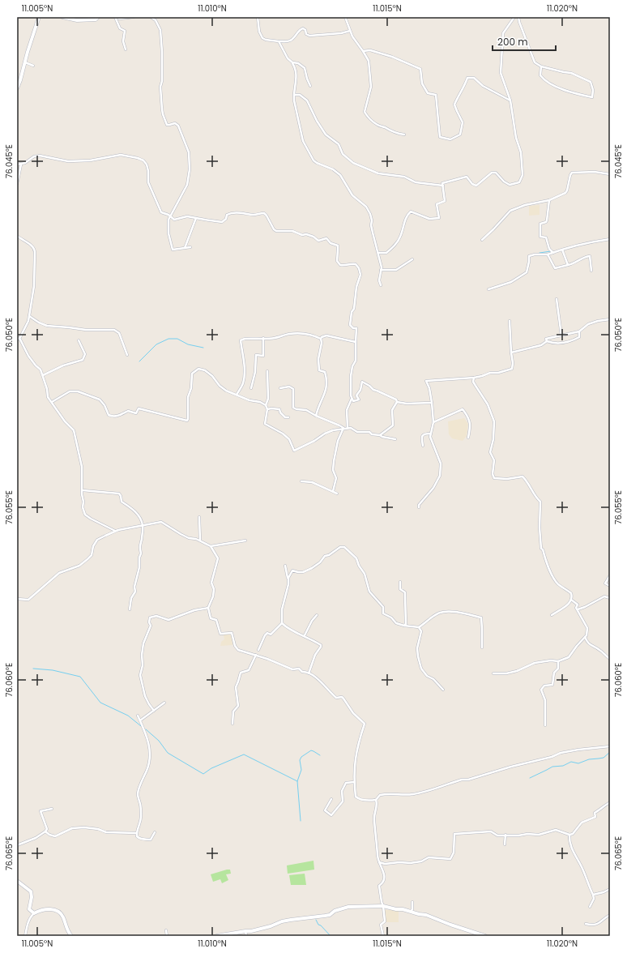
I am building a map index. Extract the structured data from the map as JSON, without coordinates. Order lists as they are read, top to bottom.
{
  "scale_bar": "200 m",
  "coordinates": [
    "11.005°N",
    "11.010°N",
    "11.015°N",
    "11.020°N",
    "76.045°E",
    "76.050°E",
    "76.055°E",
    "76.060°E",
    "76.065°E"
  ]
}
